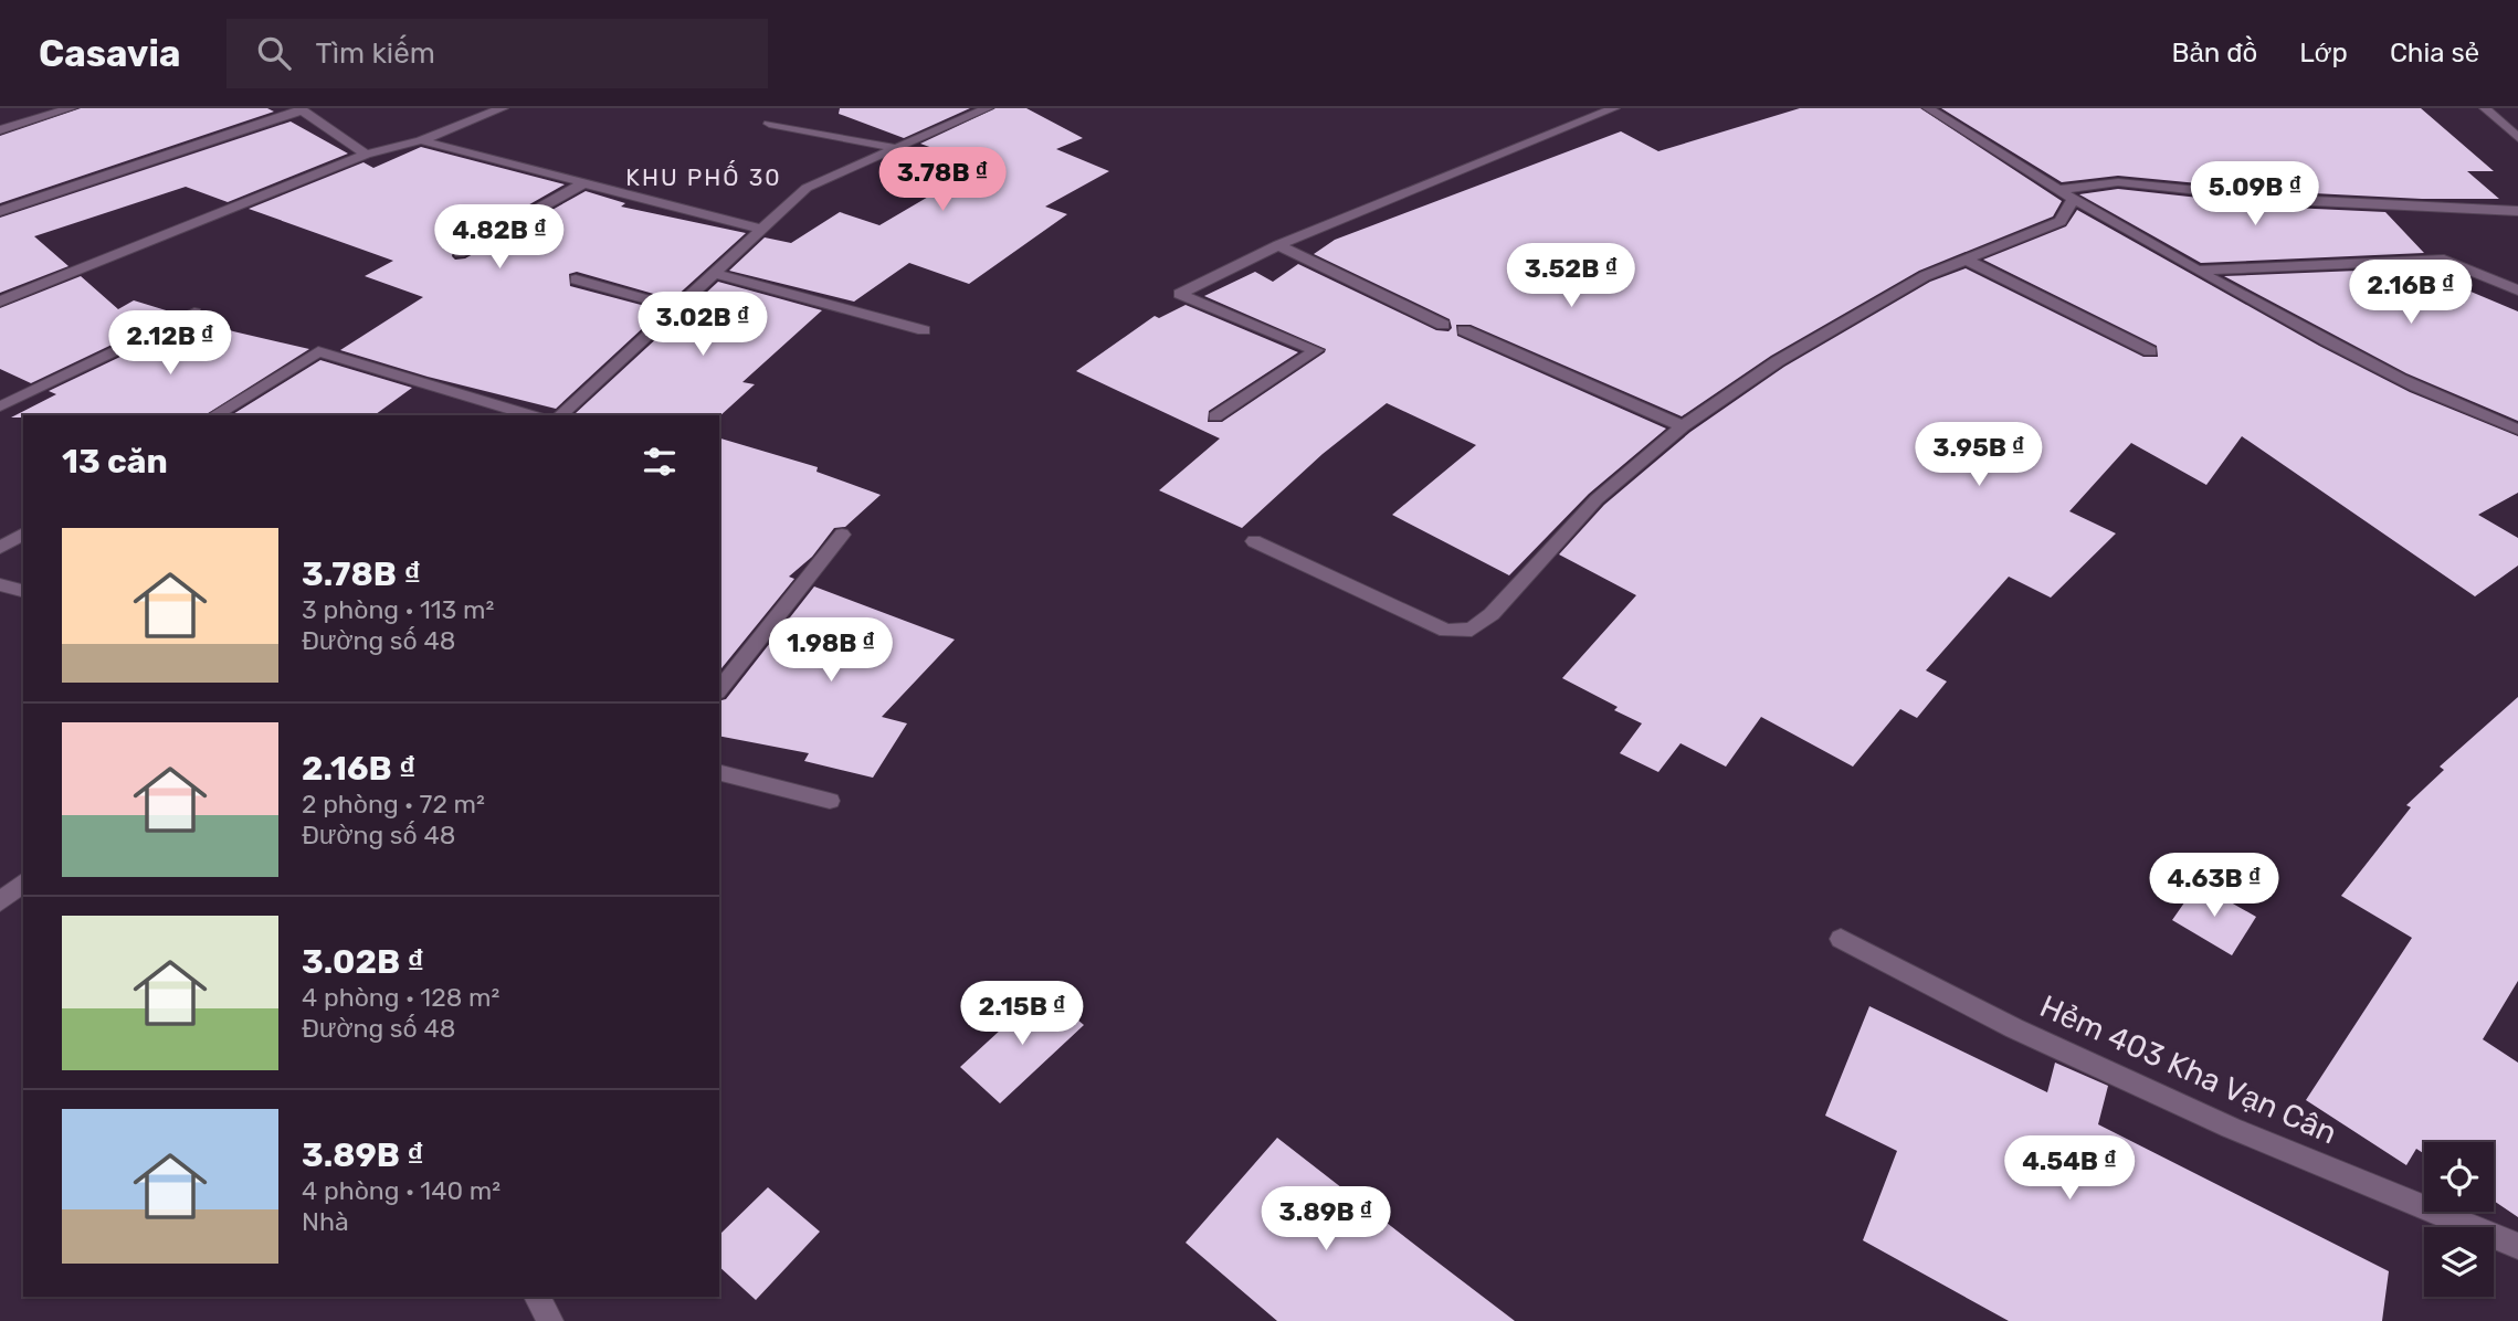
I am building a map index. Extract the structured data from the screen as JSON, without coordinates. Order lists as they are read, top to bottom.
{
  "streets": {
    "street": ["Hẻm 403 Kha Vạn Cân"]
  },
  "districts": ["KHU PHỐ 30"],
  "page": {
    "header": "Casavia",
    "search": "Tìm kiếm",
    "nav": ["Bản đồ", "Lớp", "Chia sẻ"],
    "price": [
      "3.78B ₫",
      "5.09B ₫",
      "4.82B ₫",
      "3.52B ₫",
      "2.16B ₫",
      "3.02B ₫",
      "2.12B ₫",
      "3.95B ₫",
      "1.98B ₫",
      "4.63B ₫",
      "2.15B ₫",
      "4.54B ₫",
      "3.89B ₫"
    ],
    "heading": "13 căn",
    "list": [
      {
        "name": "3.78B ₫",
        "note": "3 phòng · 113 m² · Đường số 48"
      },
      {
        "name": "2.16B ₫",
        "note": "2 phòng · 72 m² · Đường số 48"
      },
      {
        "name": "3.02B ₫",
        "note": "4 phòng · 128 m² · Đường số 48"
      },
      {
        "name": "3.89B ₫",
        "note": "4 phòng · 140 m² · Nhà"
      }
    ]
  }
}
